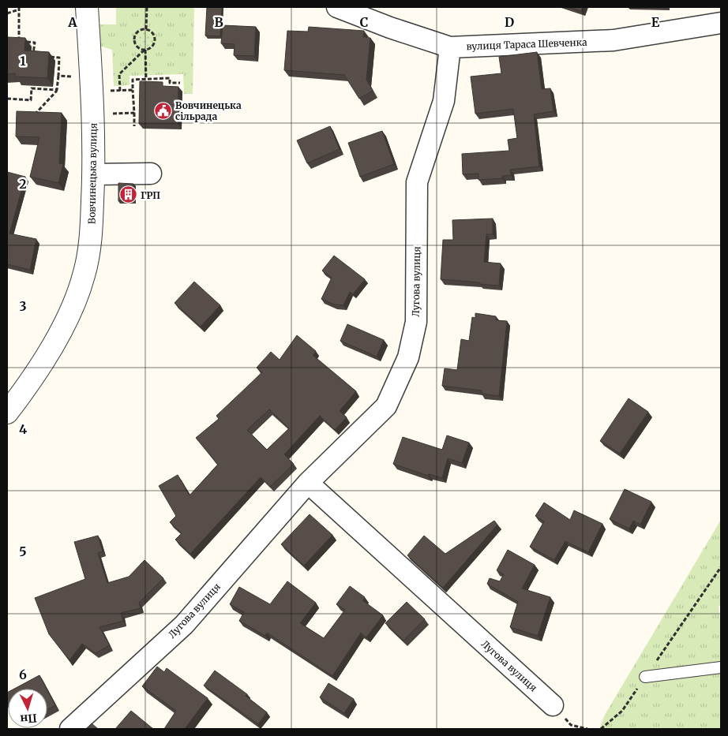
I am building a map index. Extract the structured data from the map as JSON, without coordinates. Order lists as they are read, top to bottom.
{
  "streets": {
    "street": ["вулиця Тараса Шевченка", "Вовчинецька вулиця", "Лугова вулиця"]
  },
  "crossings": [
    ["вулиця Тараса Шевченка", "Лугова вулиця"]
  ],
  "places": {
    "public building": ["Вовчинецька сільрада"],
    "building": ["ГРП"]
  },
  "north": "bottom",
  "grid": {
    "columns": [
      "A",
      "B",
      "C",
      "D",
      "E"
    ],
    "rows": [
      "1",
      "2",
      "3",
      "4",
      "5",
      "6"
    ]
  }
}
